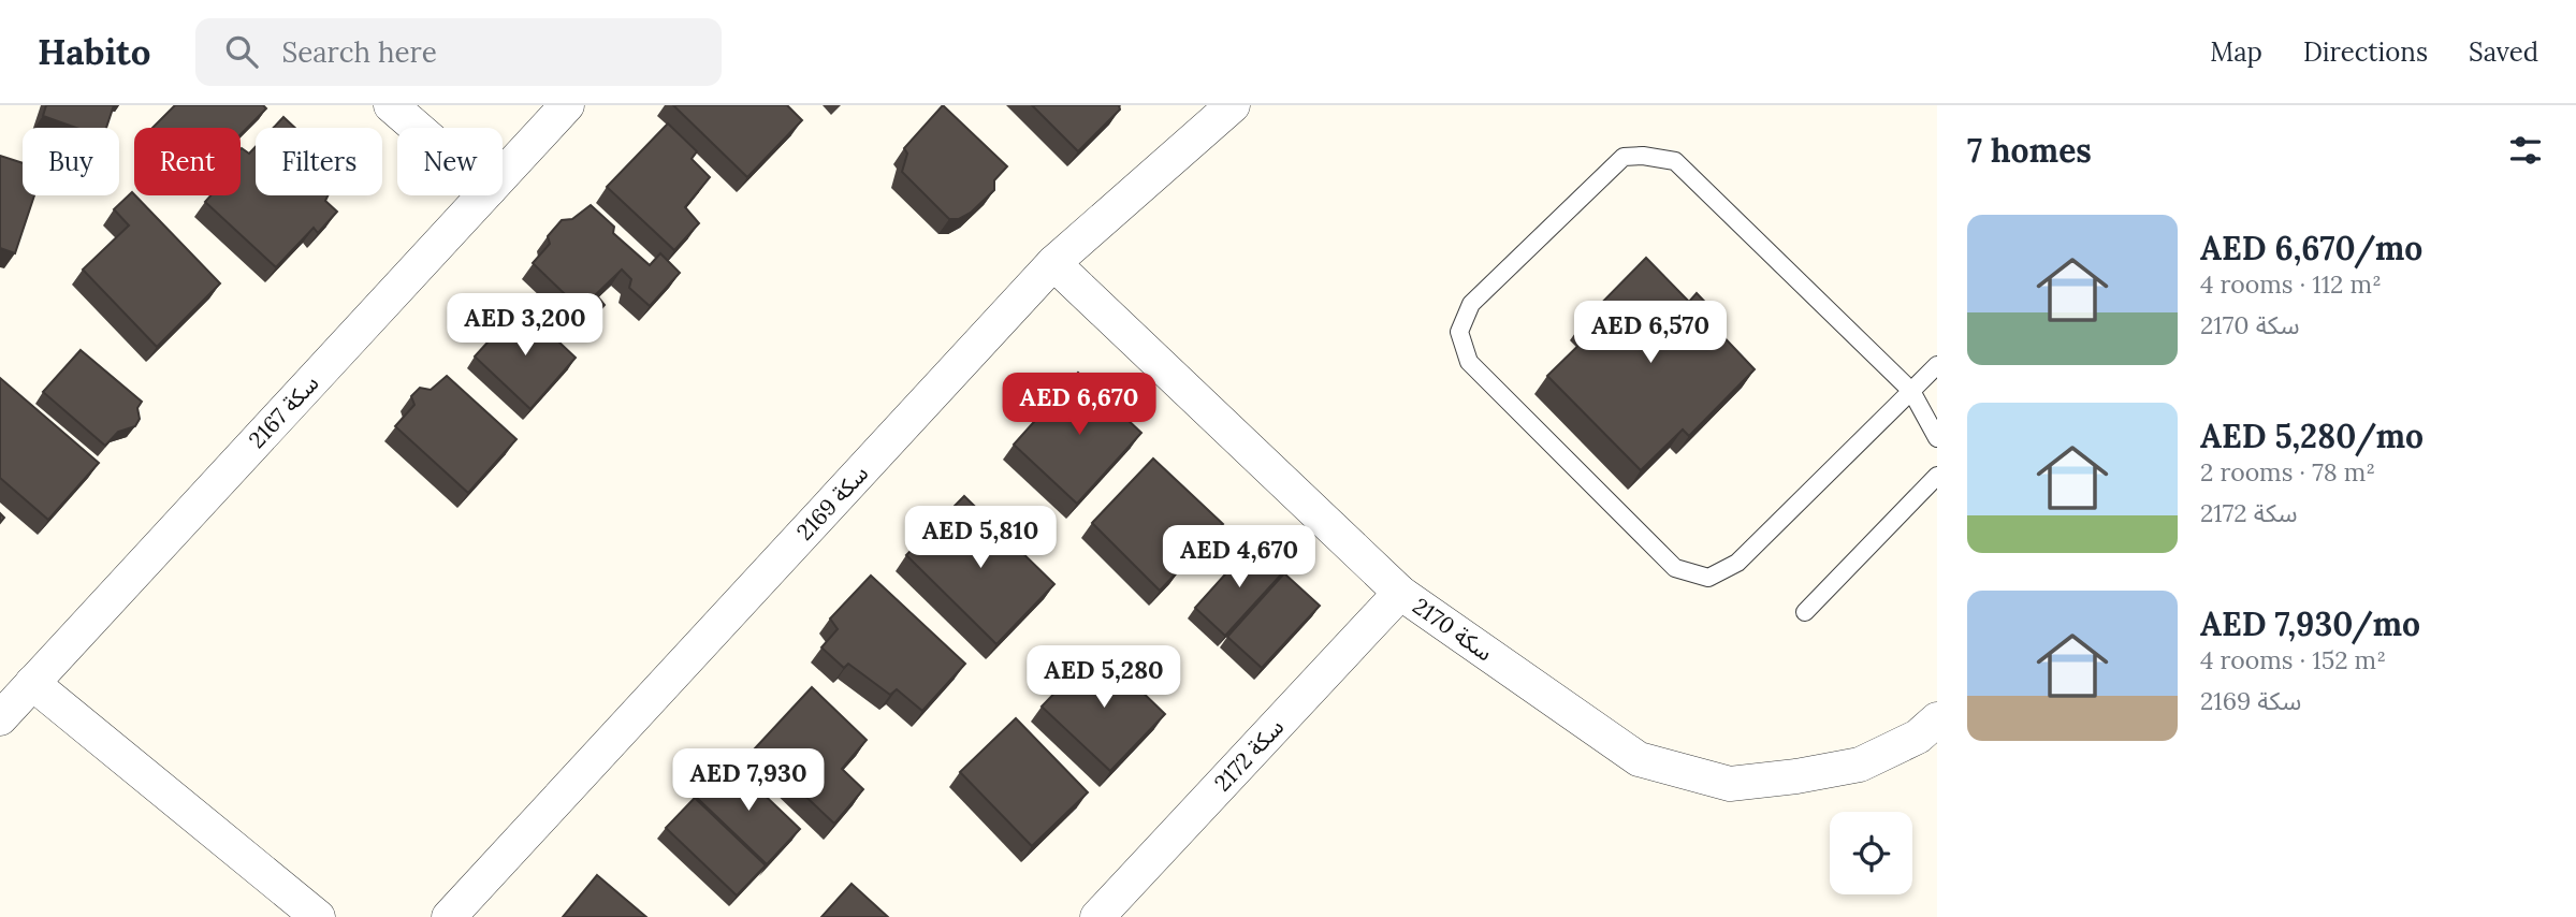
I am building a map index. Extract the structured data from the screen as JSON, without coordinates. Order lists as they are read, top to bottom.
{
  "streets": {
    "street": [
      "سكة 2167",
      "سكة 2169",
      "سكة 2170",
      "سكة 2172"
    ]
  },
  "crossings": [
    ["سكة 2169", "سكة 2170"],
    ["سكة 2170", "سكة 2172"]
  ],
  "page": {
    "header": "Habito",
    "search": "Search here",
    "nav": ["Map", "Directions", "Saved"],
    "heading": "7 homes",
    "chip": [
      "Buy",
      "Rent",
      "Filters",
      "New"
    ],
    "list": [
      {
        "name": "AED 6,670/mo",
        "note": "4 rooms · 112 m² · سكة 2170"
      },
      {
        "name": "AED 5,280/mo",
        "note": "2 rooms · 78 m² · سكة 2172"
      },
      {
        "name": "AED 7,930/mo",
        "note": "4 rooms · 152 m² · سكة 2169"
      }
    ],
    "price": [
      "AED 3,200",
      "AED 6,570",
      "AED 6,670",
      "AED 5,810",
      "AED 4,670",
      "AED 5,280",
      "AED 7,930"
    ]
  }
}
